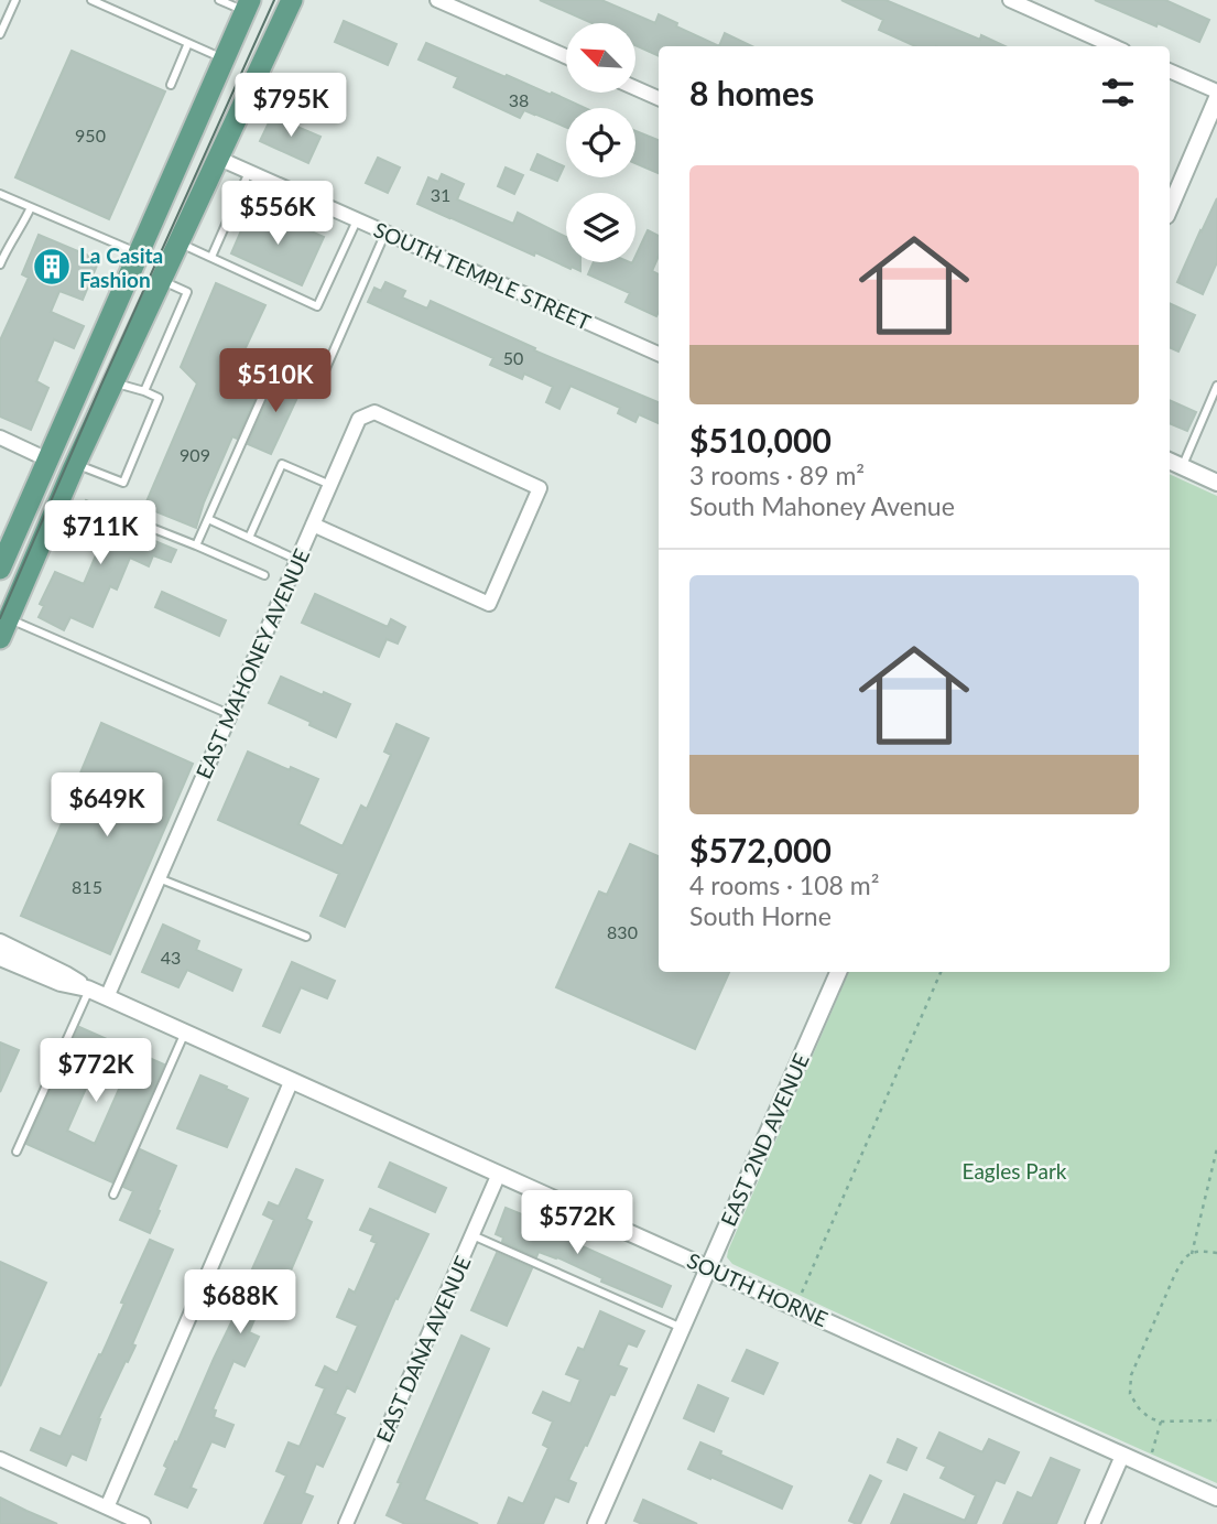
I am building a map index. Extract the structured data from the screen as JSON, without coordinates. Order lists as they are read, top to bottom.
{
  "streets": {
    "street": [
      "SOUTH TEMPLE STREET",
      "EAST MAHONEY AVENUE",
      "EAST 2ND AVENUE",
      "SOUTH HORNE",
      "EAST DANA AVENUE"
    ]
  },
  "crossings": [
    ["EAST MAHONEY AVENUE", "SOUTH HORNE"],
    ["EAST 2ND AVENUE", "SOUTH HORNE"],
    ["SOUTH HORNE", "EAST DANA AVENUE"]
  ],
  "parks": ["Eagles Park"],
  "places": {
    "building": ["La Casita Fashion"]
  },
  "house_numbers": [
    "38",
    "950",
    "31",
    "50",
    "909",
    "815",
    "830",
    "43"
  ],
  "north": "top left",
  "page": {
    "heading": "8 homes",
    "price": [
      "$795K",
      "$556K",
      "$510K",
      "$711K",
      "$649K",
      "$772K",
      "$572K",
      "$688K"
    ],
    "list": [
      {
        "name": "$510,000",
        "note": "3 rooms · 89 m² · South Mahoney Avenue"
      },
      {
        "name": "$572,000",
        "note": "4 rooms · 108 m² · South Horne"
      }
    ]
  }
}
